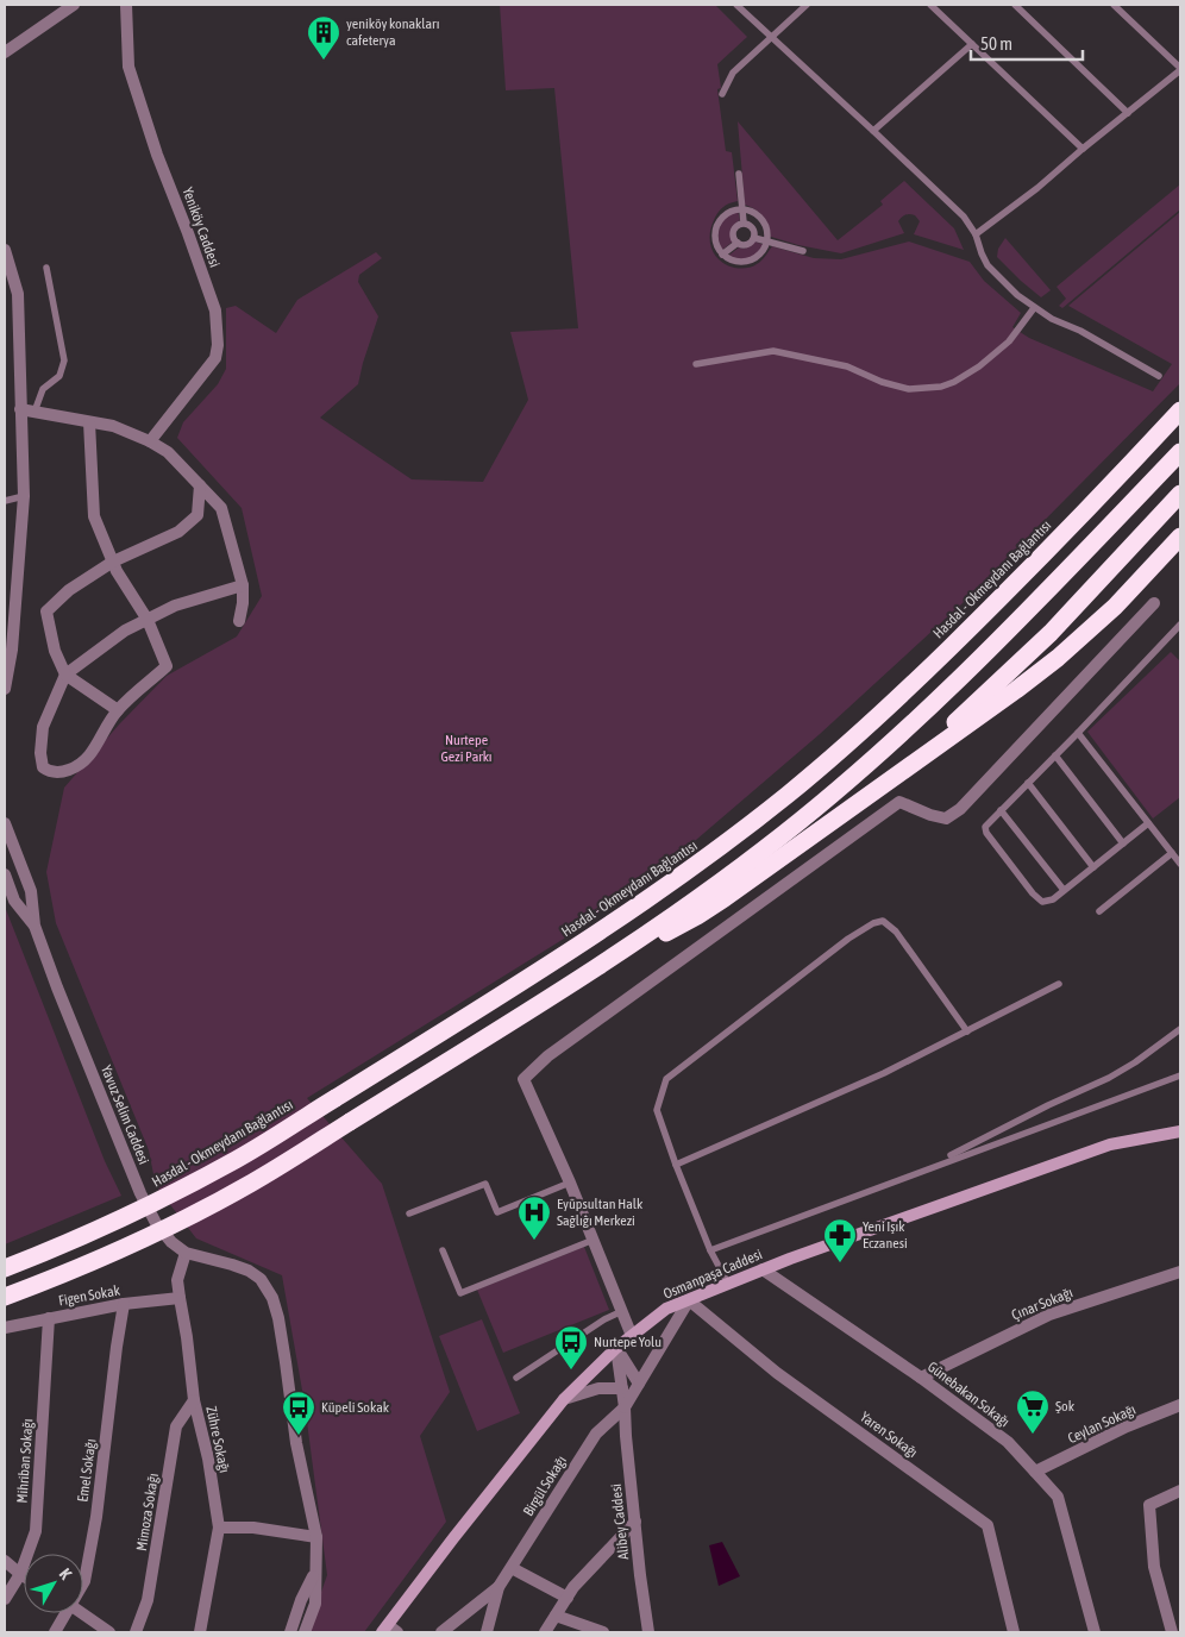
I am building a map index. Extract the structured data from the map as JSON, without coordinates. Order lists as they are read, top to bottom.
{
  "streets": {
    "highway": ["Hasdal - Okmeydanı Bağlantısı"],
    "main road": ["Osmanpaşa Caddesi"],
    "street": [
      "Yeniköy Caddesi",
      "Yavuz Selim Caddesi",
      "Figen Sokak",
      "Çınar Sokağı",
      "Günebakan Sokağı",
      "Ceylan Sokağı",
      "Yaren Sokağı",
      "Zühre Sokağı",
      "Mihriban Sokağı",
      "Emel Sokağı",
      "Birgül Sokağı",
      "Mimoza Sokağı",
      "Alibey Caddesi"
    ]
  },
  "crossings": [
    ["Yavuz Selim Caddesi", "Zühre Sokağı"],
    ["Osmanpaşa Caddesi", "Günebakan Sokağı"],
    ["Osmanpaşa Caddesi", "Yaren Sokağı"],
    ["Osmanpaşa Caddesi", "Alibey Caddesi"],
    ["Figen Sokak", "Zühre Sokağı"],
    ["Figen Sokak", "Mihriban Sokağı"],
    ["Figen Sokak", "Emel Sokağı"],
    ["Çınar Sokağı", "Günebakan Sokağı"],
    ["Günebakan Sokağı", "Ceylan Sokağı"],
    ["Zühre Sokağı", "Mimoza Sokağı"],
    ["Birgül Sokağı", "Alibey Caddesi"]
  ],
  "parks": ["Nurtepe Gezi Parkı"],
  "places": {
    "building": ["yeniköy konakları cafeterya"],
    "hospital": ["Eyüpsultan Halk Sağlığı Merkezi"],
    "pharmacy": ["Yeni Işık Eczanesi"],
    "bus stop": ["Nurtepe Yolu", "Küpeli Sokak"],
    "supermarket": ["Şok"]
  },
  "scale_bar": "50 m",
  "north": "top right"
}
